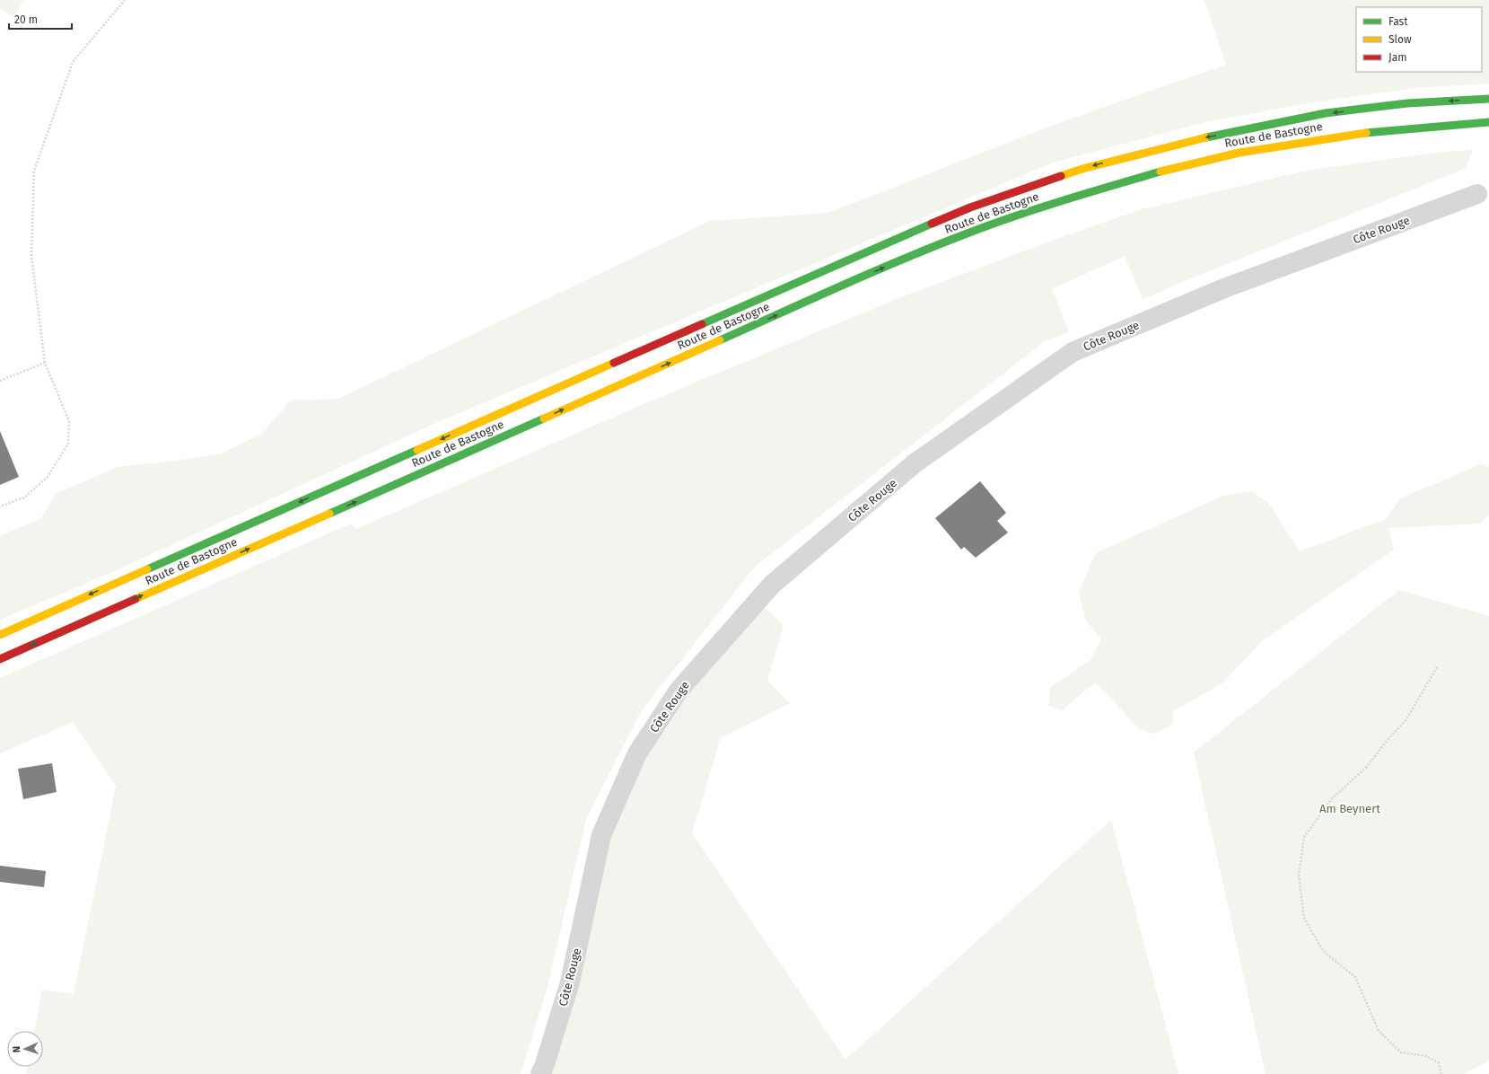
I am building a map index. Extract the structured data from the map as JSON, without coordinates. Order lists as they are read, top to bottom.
{
  "streets": {
    "highway": ["Route de Bastogne"],
    "street": ["Côte Rouge"]
  },
  "parks": ["Am Beynert"],
  "legend": ["Fast", "Slow", "Jam"],
  "scale_bar": "20 m",
  "north": "left"
}
